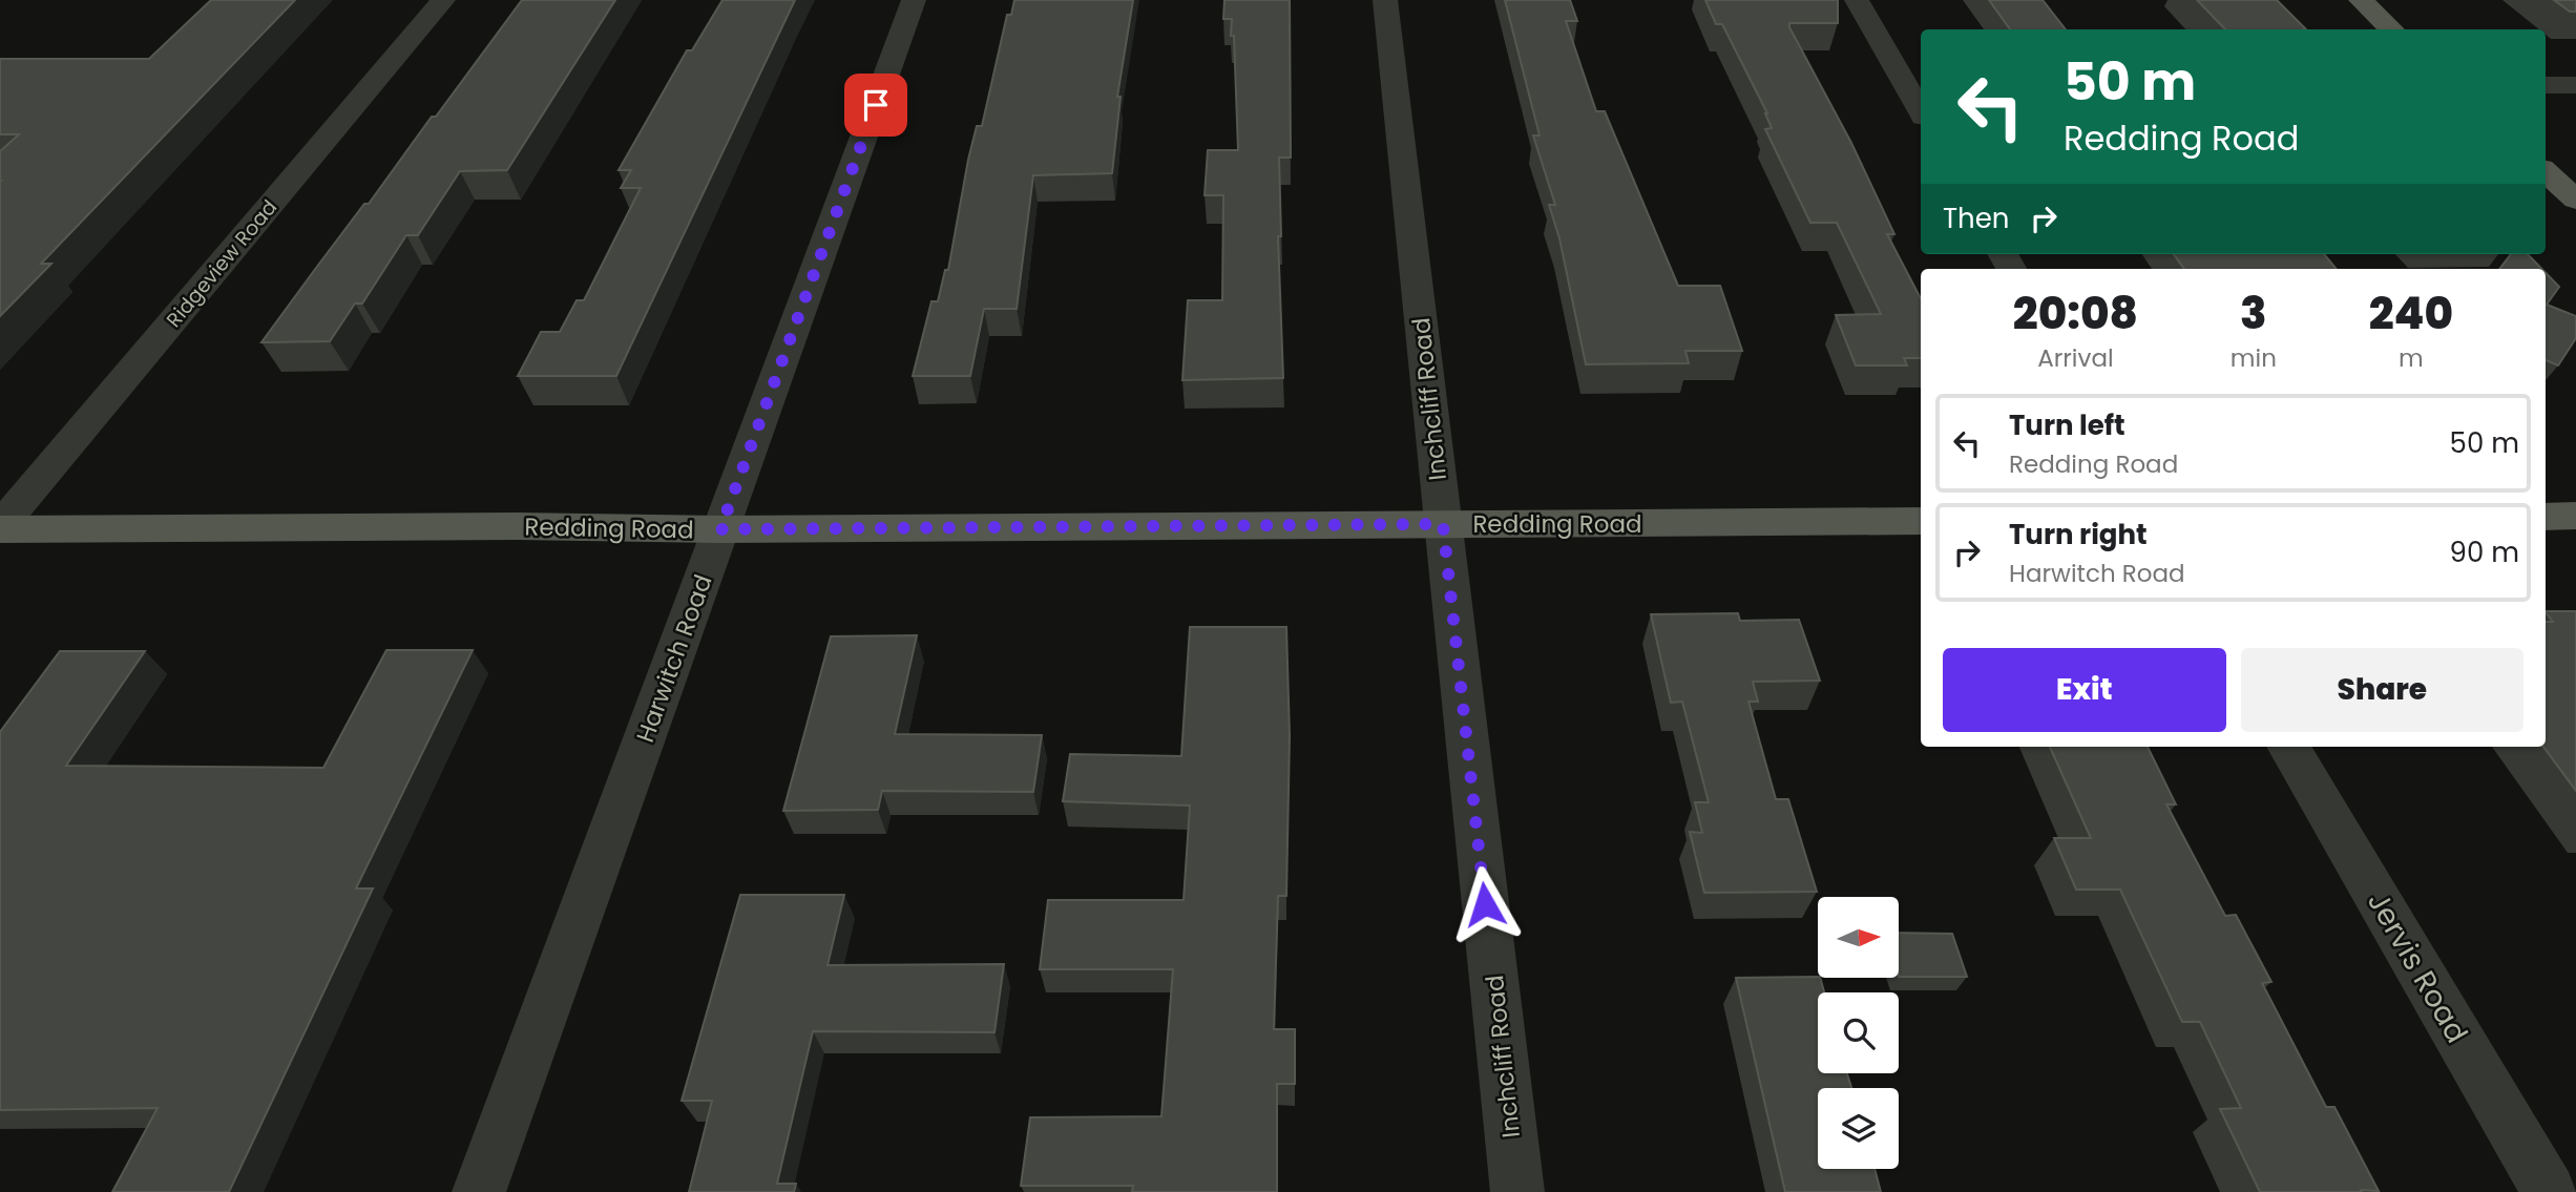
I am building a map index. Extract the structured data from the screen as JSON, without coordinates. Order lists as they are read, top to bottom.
{
  "streets": {
    "main road": ["Redding Road"],
    "street": [
      "Ridgeview Road",
      "Inchcliff Road",
      "Harwitch Road",
      "Jervis Road"
    ]
  },
  "crossings": [
    ["Ridgeview Road", "Redding Road"],
    ["Inchcliff Road", "Redding Road"],
    ["Redding Road", "Harwitch Road"]
  ],
  "north": "right",
  "page": {
    "turn": ["50 m", "Redding Road"],
    "then": "Then",
    "eta": [
      "20:08",
      "Arrival",
      "3",
      "min",
      "240",
      "m"
    ],
    "list": [
      {
        "name": "Turn left",
        "note": "Redding Road",
        "value": "50 m"
      },
      {
        "name": "Turn right",
        "note": "Harwitch Road",
        "value": "90 m"
      }
    ],
    "buttons": ["Exit", "Share"]
  }
}
